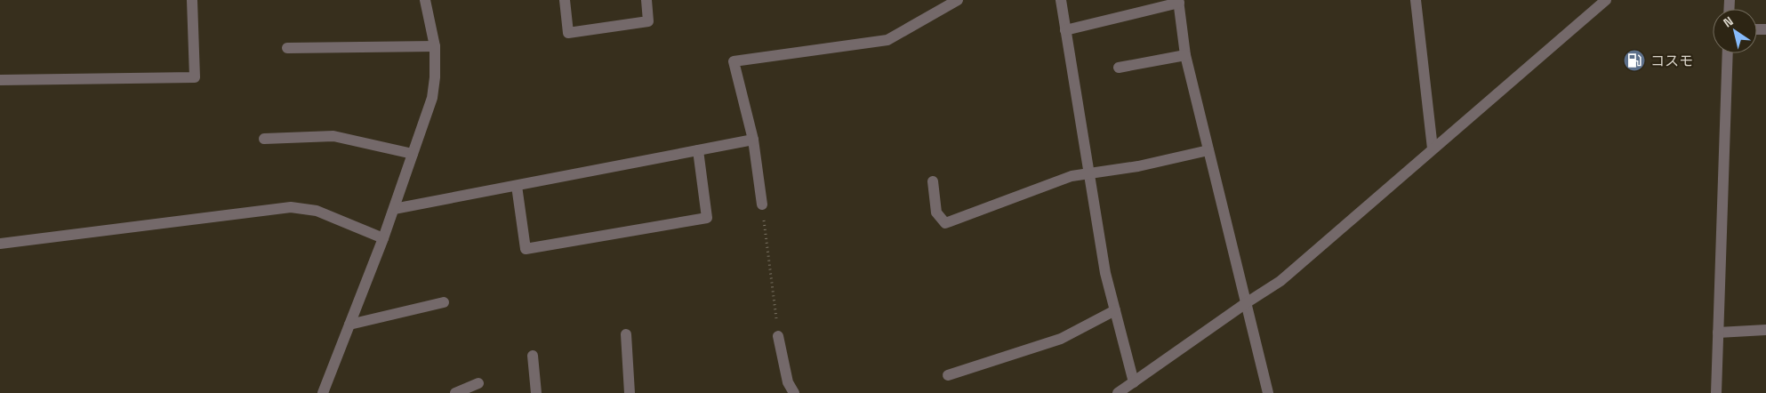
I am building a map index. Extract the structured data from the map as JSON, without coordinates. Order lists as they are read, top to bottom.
{
  "places": {
    "fuel station": ["コスモ"]
  },
  "north": "top left"
}
